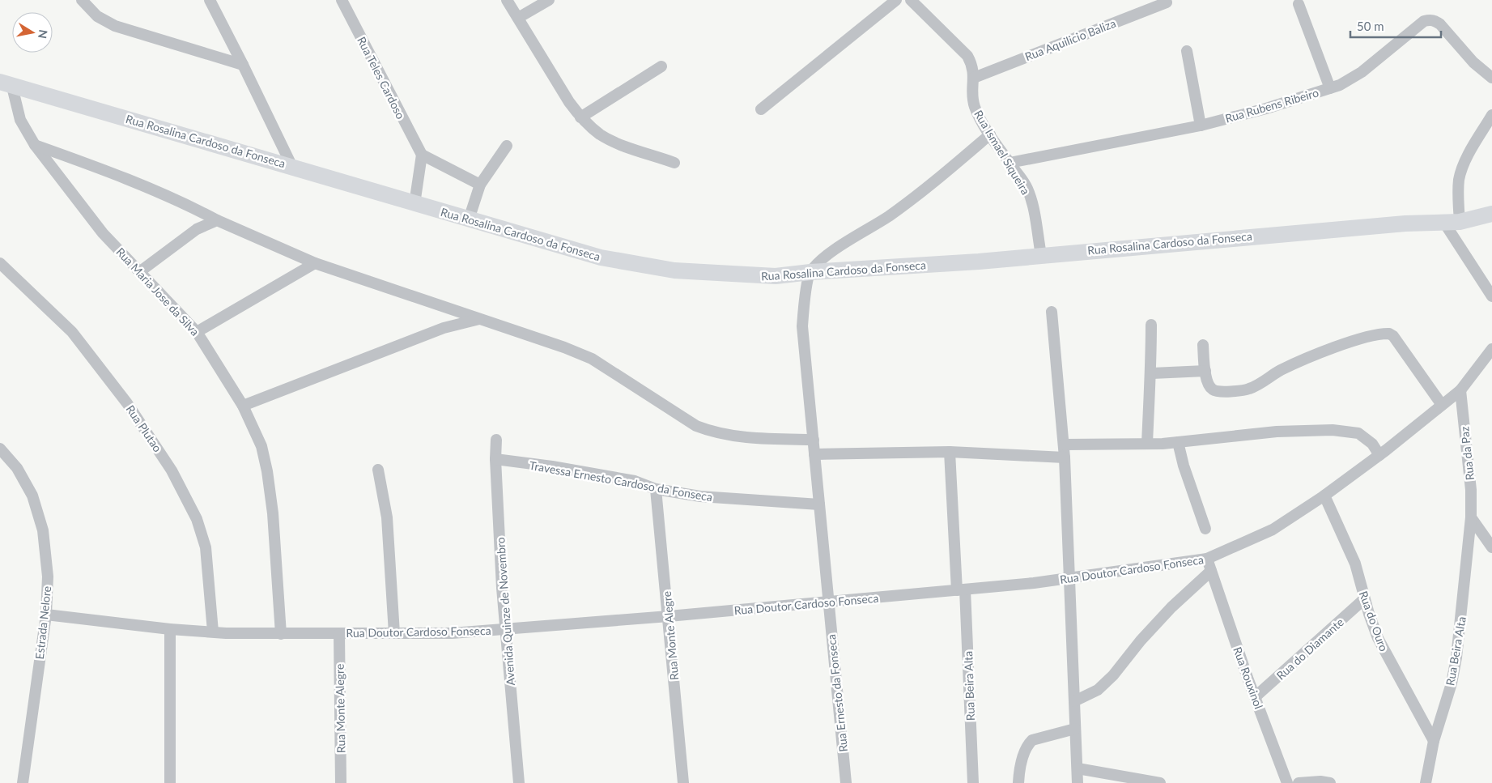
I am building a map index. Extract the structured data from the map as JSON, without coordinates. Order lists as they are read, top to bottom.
{
  "streets": {
    "street": [
      "Rua Aquilicio Baliza",
      "Rua Teles Cardoso",
      "Rua Rubens Ribeiro",
      "Rua Rosalina Cardoso da Fonseca",
      "Rua Ismael Siqueira",
      "Rua Maria Jose da Silva",
      "Rua Plutao",
      "Rua da Paz",
      "Travessa Ernesto Cardoso da Fonseca",
      "Rua Doutor Cardoso Fonseca",
      "Avenida Quinze de Novembro",
      "Rua do Ouro",
      "Estrada Nelore",
      "Rua Monte Alegre",
      "Rua do Diamante",
      "Rua Beira Alta",
      "Rua Rouxinol",
      "Rua Ernesto da Fonseca"
    ]
  },
  "crossings": [
    ["Rua Aquilicio Baliza", "Rua Ismael Siqueira"],
    ["Rua Rubens Ribeiro", "Rua Ismael Siqueira"],
    ["Rua Rosalina Cardoso da Fonseca", "Rua Ismael Siqueira"],
    ["Rua Rosalina Cardoso da Fonseca", "Rua Maria Jose da Silva"],
    ["Rua Rosalina Cardoso da Fonseca", "Rua Ernesto da Fonseca"],
    ["Rua Maria Jose da Silva", "Rua Doutor Cardoso Fonseca"],
    ["Rua Plutao", "Rua Doutor Cardoso Fonseca"],
    ["Rua da Paz", "Rua Doutor Cardoso Fonseca"],
    ["Rua da Paz", "Rua Beira Alta"],
    ["Travessa Ernesto Cardoso da Fonseca", "Avenida Quinze de Novembro"],
    ["Travessa Ernesto Cardoso da Fonseca", "Rua Monte Alegre"],
    ["Travessa Ernesto Cardoso da Fonseca", "Rua Ernesto da Fonseca"],
    ["Rua Doutor Cardoso Fonseca", "Avenida Quinze de Novembro"],
    ["Rua Doutor Cardoso Fonseca", "Rua do Ouro"],
    ["Rua Doutor Cardoso Fonseca", "Estrada Nelore"],
    ["Rua Doutor Cardoso Fonseca", "Rua Monte Alegre"],
    ["Rua Doutor Cardoso Fonseca", "Rua Beira Alta"],
    ["Rua Doutor Cardoso Fonseca", "Rua Rouxinol"],
    ["Rua Doutor Cardoso Fonseca", "Rua Ernesto da Fonseca"],
    ["Rua do Ouro", "Rua do Diamante"],
    ["Rua do Ouro", "Rua Beira Alta"],
    ["Rua do Diamante", "Rua Rouxinol"]
  ],
  "scale_bar": "50 m",
  "north": "right"
}
